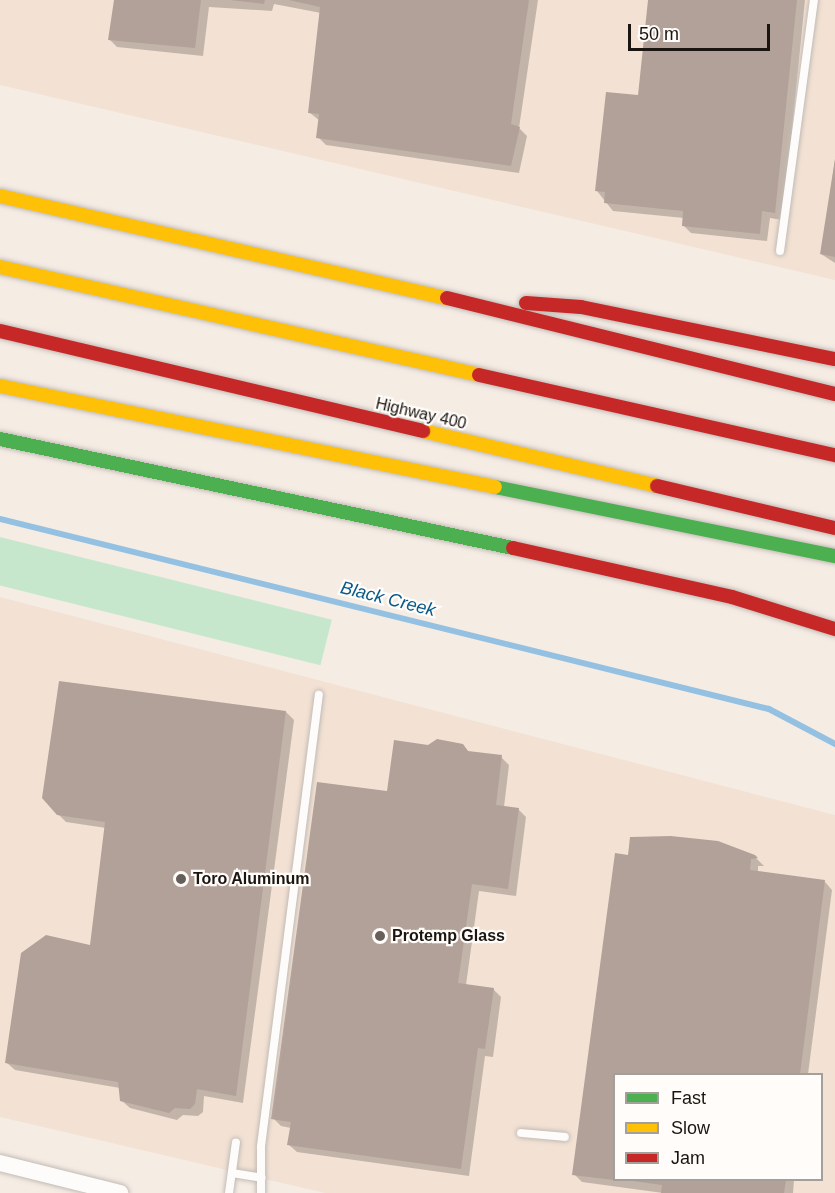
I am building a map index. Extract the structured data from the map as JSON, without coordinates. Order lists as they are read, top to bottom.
{
  "streets": {
    "highway": ["Highway 400"]
  },
  "water": ["Black Creek"],
  "places": ["Toro Aluminum", "Protemp Glass"],
  "legend": ["Fast", "Slow", "Jam"],
  "scale_bar": "50 m"
}
